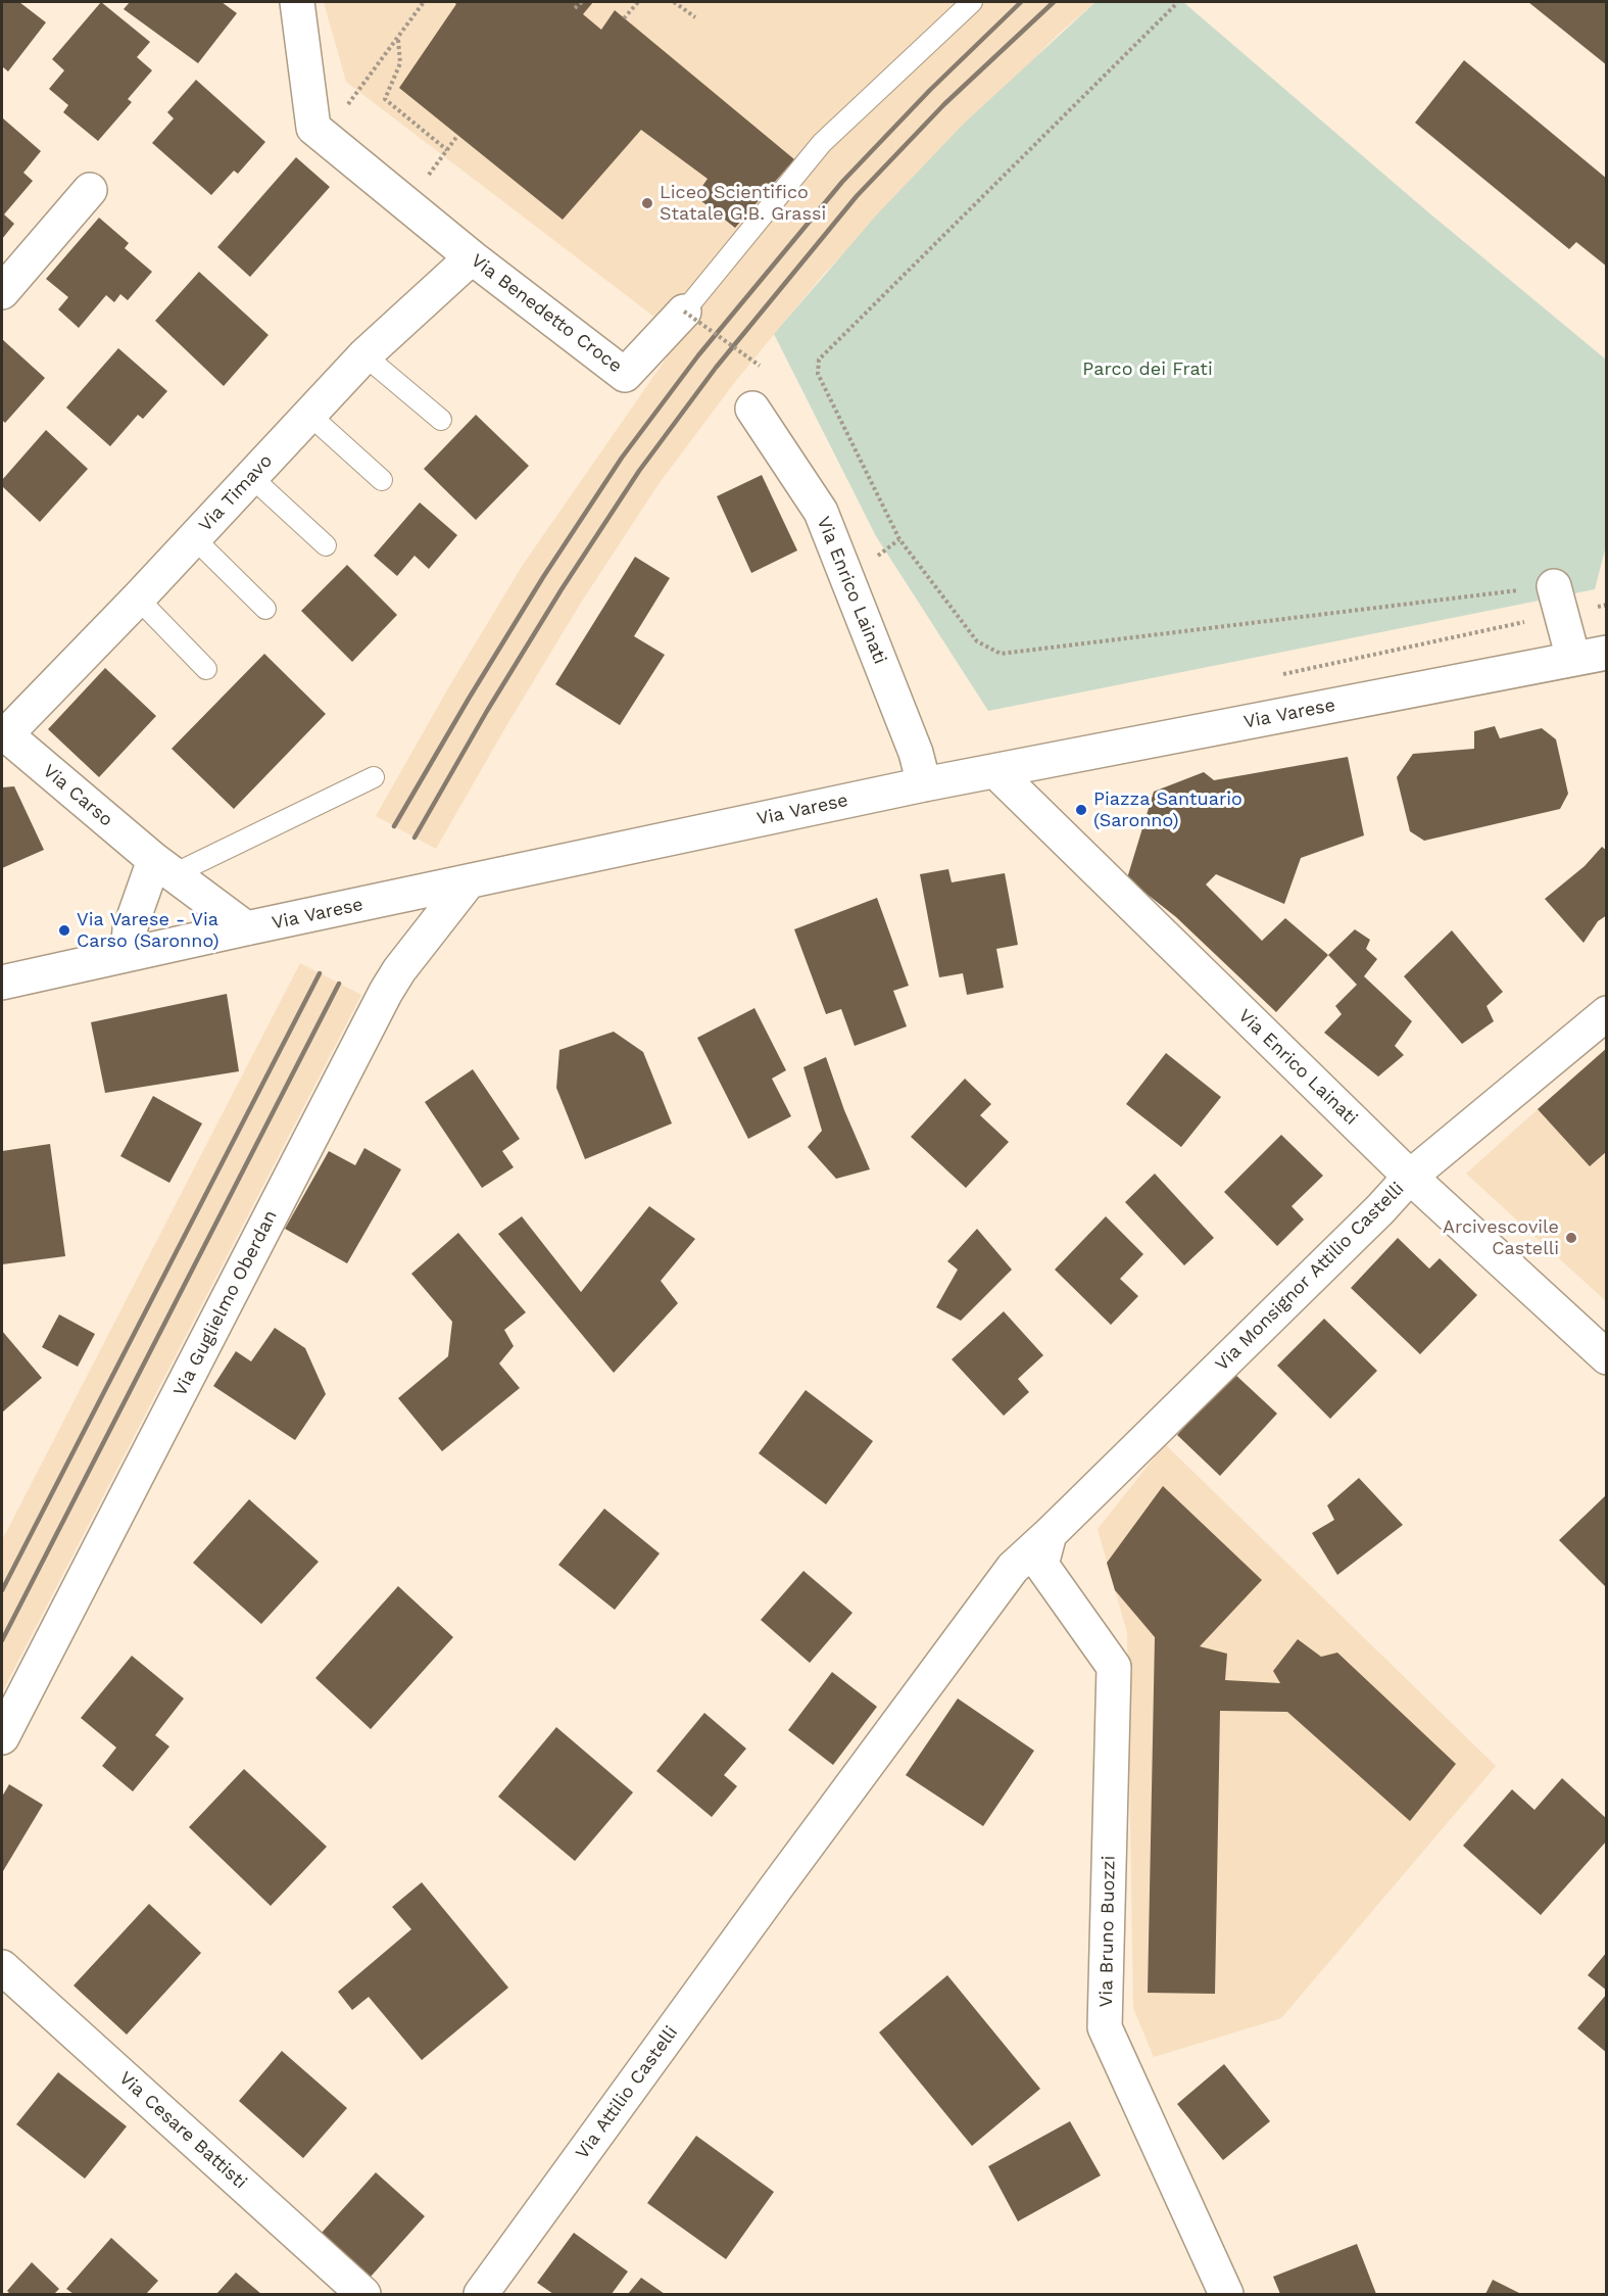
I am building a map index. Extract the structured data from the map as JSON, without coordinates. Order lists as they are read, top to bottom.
{
  "streets": {
    "street": [
      "Via Benedetto Croce",
      "Via Timavo",
      "Via Enrico Lainati",
      "Via Varese",
      "Via Carso",
      "Via Monsignor Attilio Castelli",
      "Via Guglielmo Oberdan",
      "Via Bruno Buozzi",
      "Via Attilio Castelli",
      "Via Cesare Battisti"
    ]
  },
  "crossings": [
    ["Via Benedetto Croce", "Via Timavo"],
    ["Via Timavo", "Via Carso"],
    ["Via Enrico Lainati", "Via Varese"],
    ["Via Enrico Lainati", "Via Monsignor Attilio Castelli"],
    ["Via Varese", "Via Carso"],
    ["Via Varese", "Via Guglielmo Oberdan"],
    ["Via Monsignor Attilio Castelli", "Via Bruno Buozzi"],
    ["Via Monsignor Attilio Castelli", "Via Attilio Castelli"]
  ],
  "parks": ["Parco dei Frati"],
  "places": [
    "Liceo Scientifico Statale G.B. Grassi",
    "Piazza Santuario (Saronno)",
    "Via Varese - Via Carso (Saronno)",
    "Arcivescovile Castelli"
  ]
}
